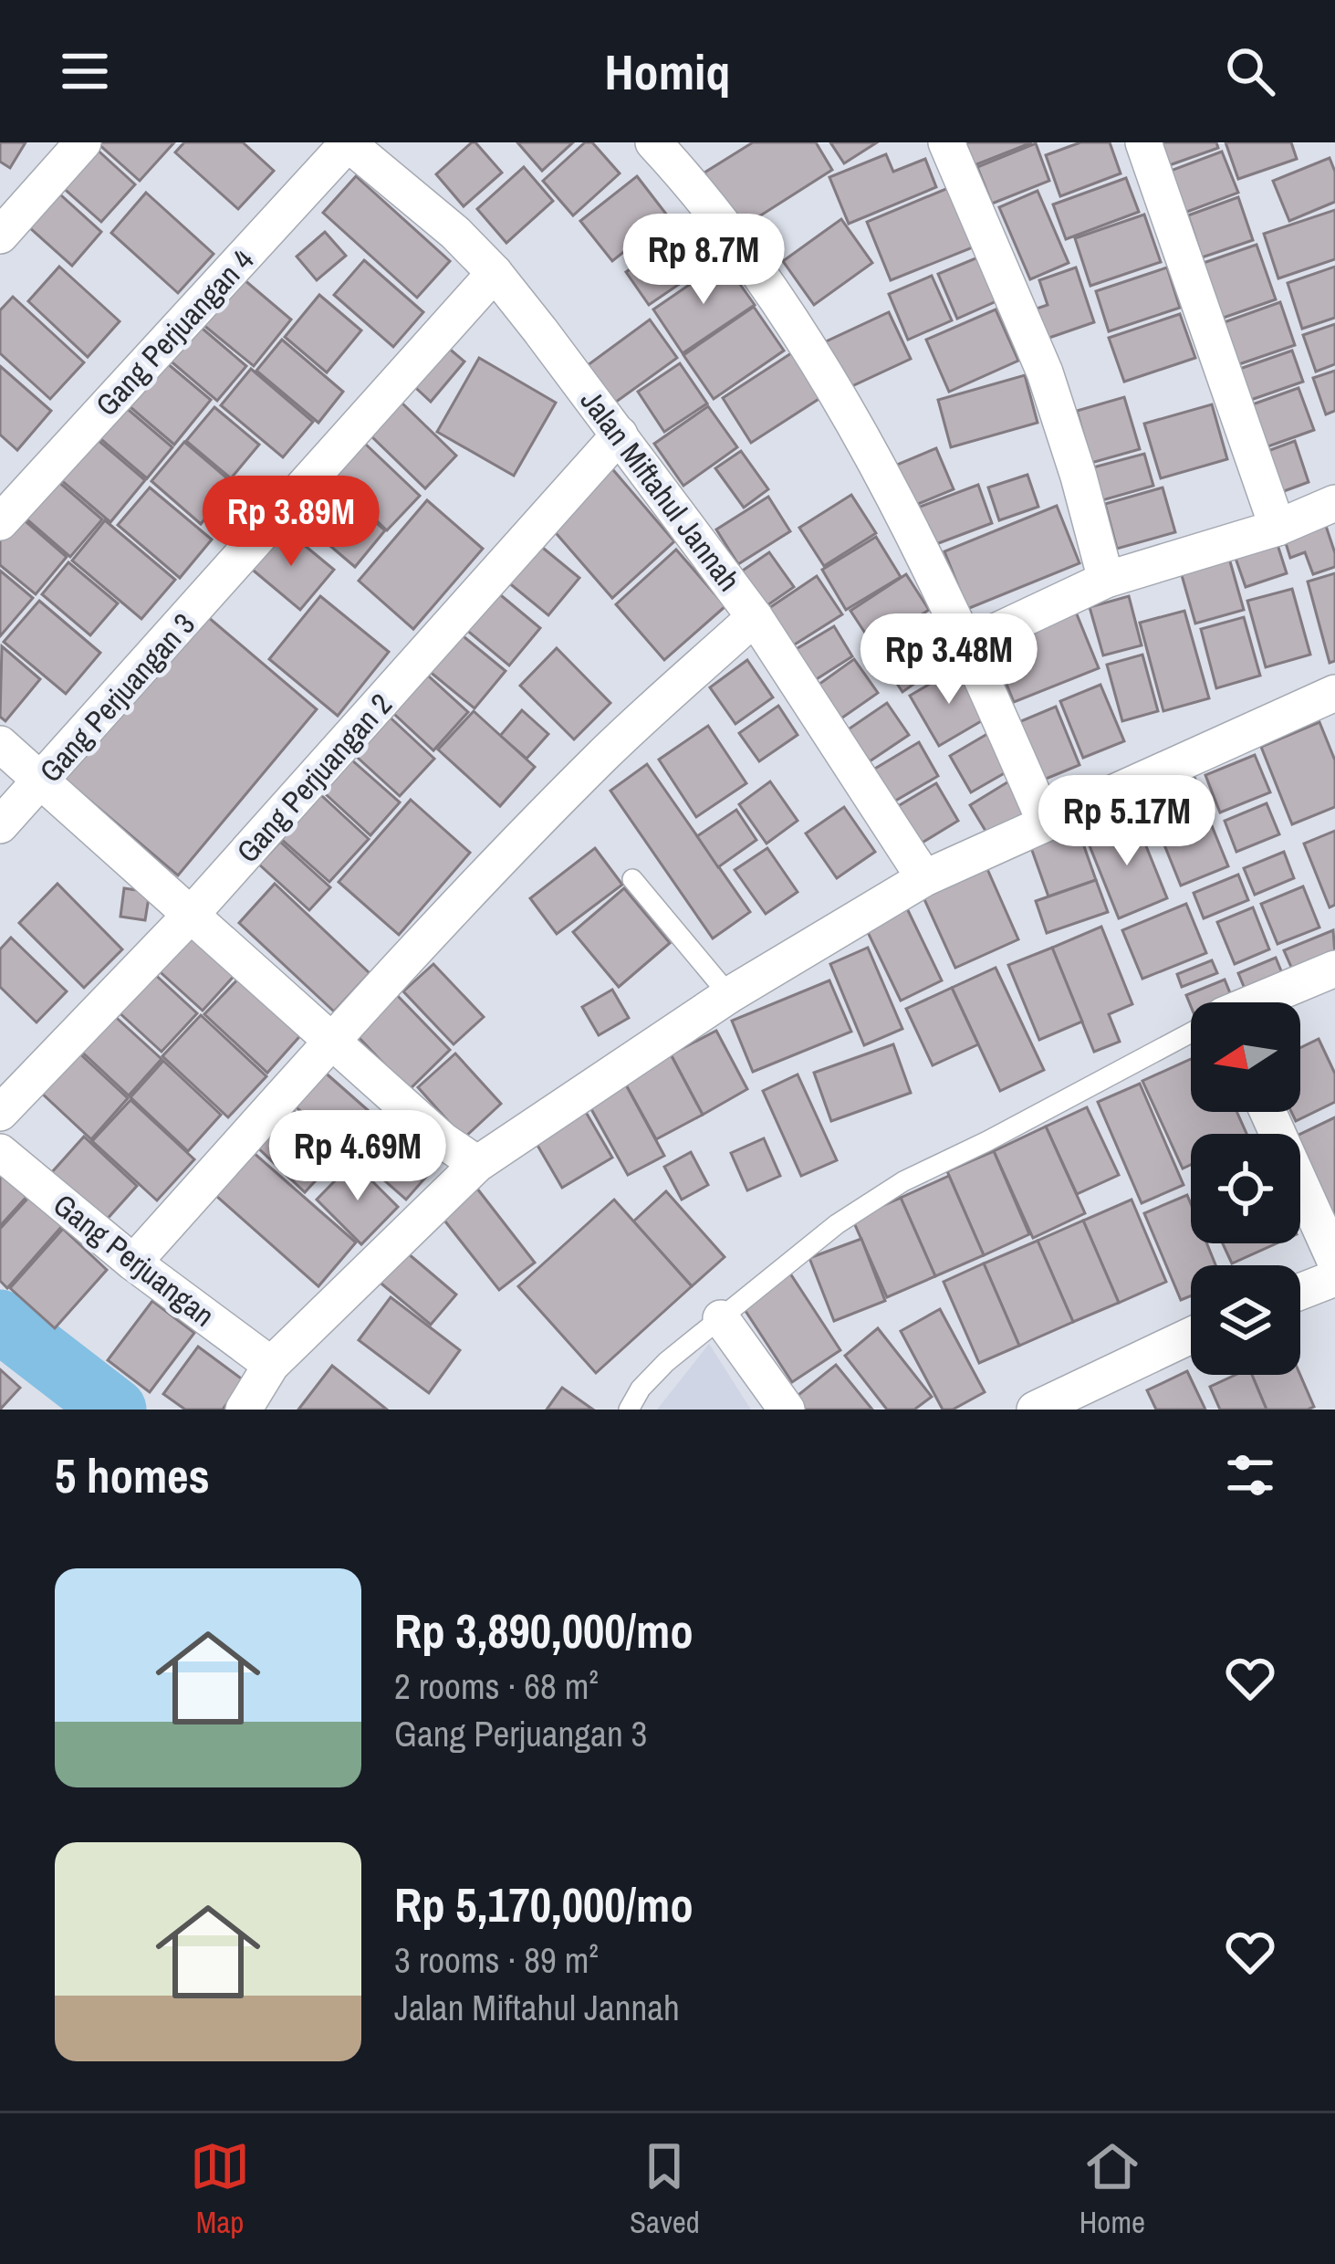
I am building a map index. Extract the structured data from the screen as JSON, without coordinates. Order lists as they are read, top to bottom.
{
  "streets": {
    "street": [
      "Gang Perjuangan 4",
      "Jalan Miftahul Jannah",
      "Gang Perjuangan 3",
      "Gang Perjuangan 2",
      "Gang Perjuangan"
    ]
  },
  "crossings": [
    ["Gang Perjuangan 4", "Jalan Miftahul Jannah"],
    ["Jalan Miftahul Jannah", "Gang Perjuangan 3"],
    ["Jalan Miftahul Jannah", "Gang Perjuangan 2"]
  ],
  "north": "left",
  "page": {
    "header": "Homiq",
    "price": [
      "Rp 8.7M",
      "Rp 3.89M",
      "Rp 3.48M",
      "Rp 5.17M",
      "Rp 4.69M"
    ],
    "heading": "5 homes",
    "list": [
      {
        "name": "Rp 3,890,000/mo",
        "note": "2 rooms · 68 m² · Gang Perjuangan 3"
      },
      {
        "name": "Rp 5,170,000/mo",
        "note": "3 rooms · 89 m² · Jalan Miftahul Jannah"
      }
    ],
    "tabs": ["Map", "Saved", "Home"]
  }
}
